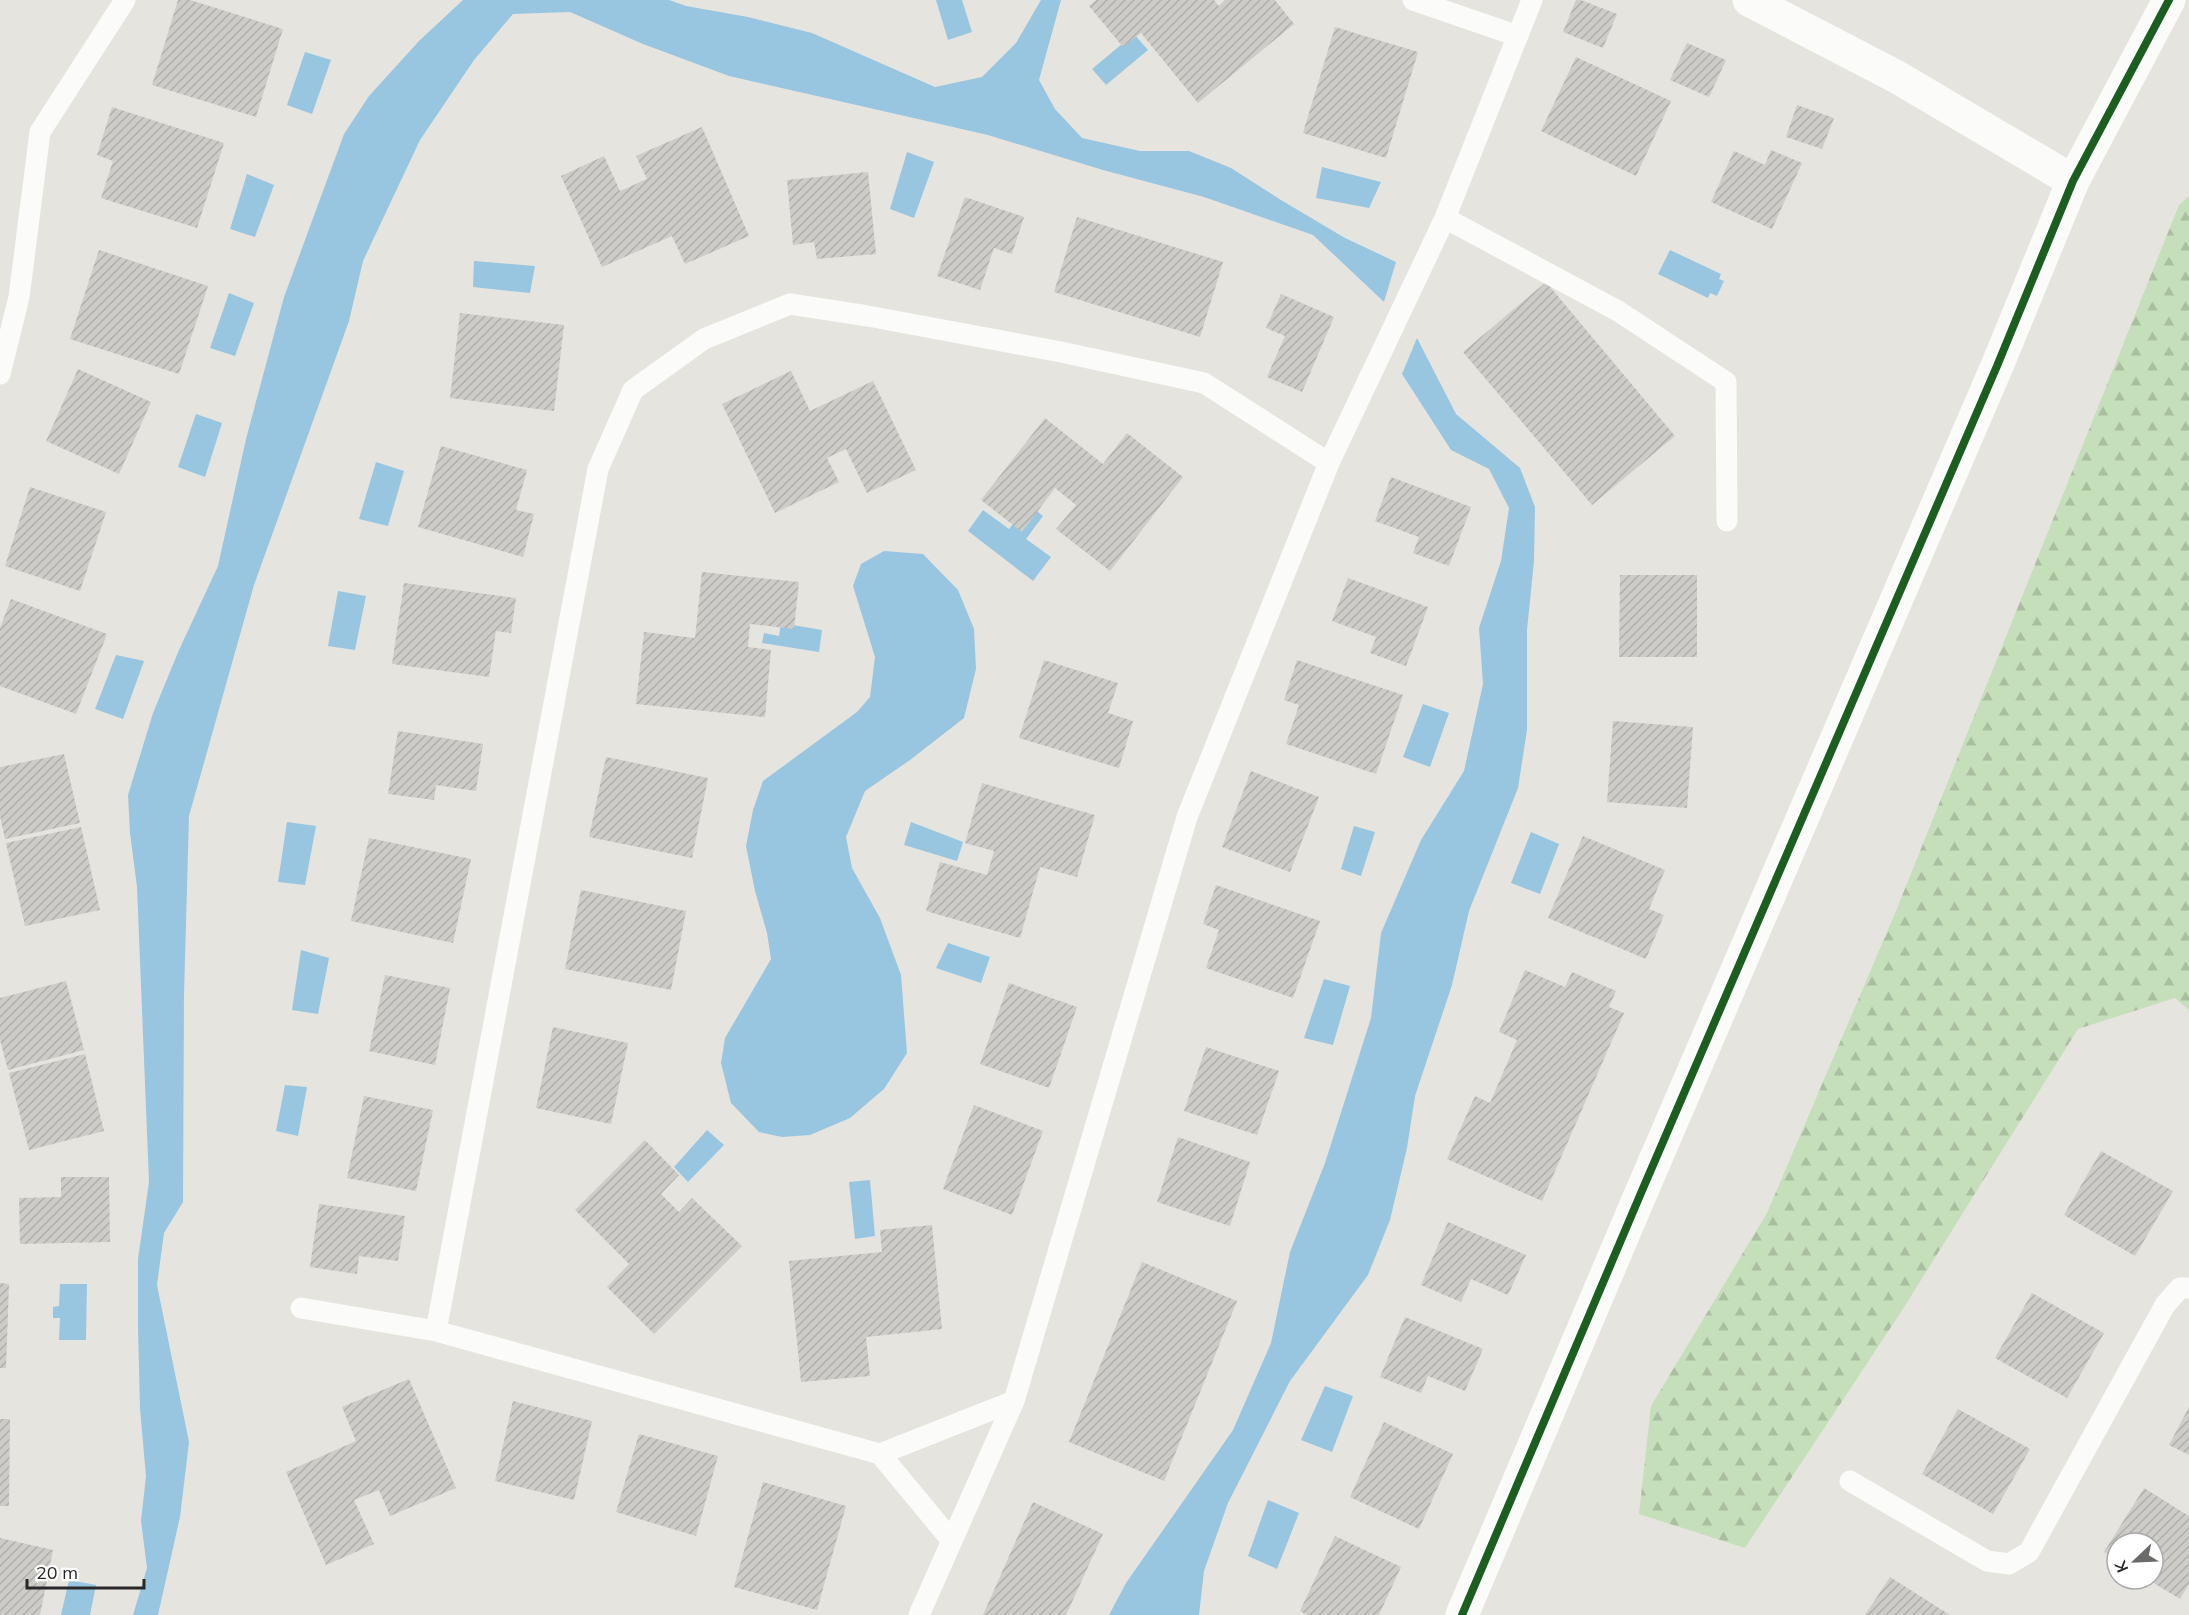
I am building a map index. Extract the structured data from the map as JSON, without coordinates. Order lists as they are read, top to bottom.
{
  "scale_bar": "20 m",
  "north": "bottom left"
}
